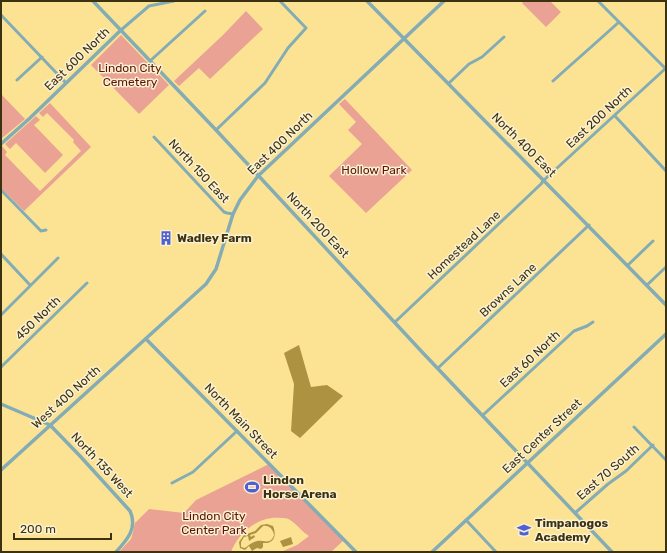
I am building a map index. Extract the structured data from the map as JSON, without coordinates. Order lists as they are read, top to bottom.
{
  "streets": {
    "street": [
      "East 600 North",
      "East 200 North",
      "East 400 North",
      "North 400 East",
      "North 150 East",
      "North 200 East",
      "Homestead Lane",
      "Browns Lane",
      "450 North",
      "East 60 North",
      "West 400 North",
      "North Main Street",
      "East Center Street",
      "North 135 West",
      "East 70 South"
    ]
  },
  "crossings": [
    ["East 600 North", "North 200 East"],
    ["East 200 North", "North 400 East"],
    ["East 200 North", "Homestead Lane"],
    ["East 400 North", "North 400 East"],
    ["East 400 North", "North 150 East"],
    ["East 400 North", "North 200 East"],
    ["East 400 North", "West 400 North"],
    ["East 400 North", "North Main Street"],
    ["North 400 East", "Homestead Lane"],
    ["North 400 East", "Browns Lane"],
    ["North 200 East", "Homestead Lane"],
    ["North 200 East", "Browns Lane"],
    ["North 200 East", "East 60 North"],
    ["North 200 East", "East Center Street"],
    ["North 200 East", "East 70 South"],
    ["West 400 North", "North Main Street"],
    ["West 400 North", "North 135 West"]
  ],
  "parks": ["Lindon City Cemetery", "Hollow Park", "Lindon City Center Park"],
  "places": {
    "building": ["Wadley Farm"],
    "sports": ["Lindon Horse Arena"],
    "school or university": ["Timpanogos Academy"]
  },
  "scale_bar": "200 m"
}
